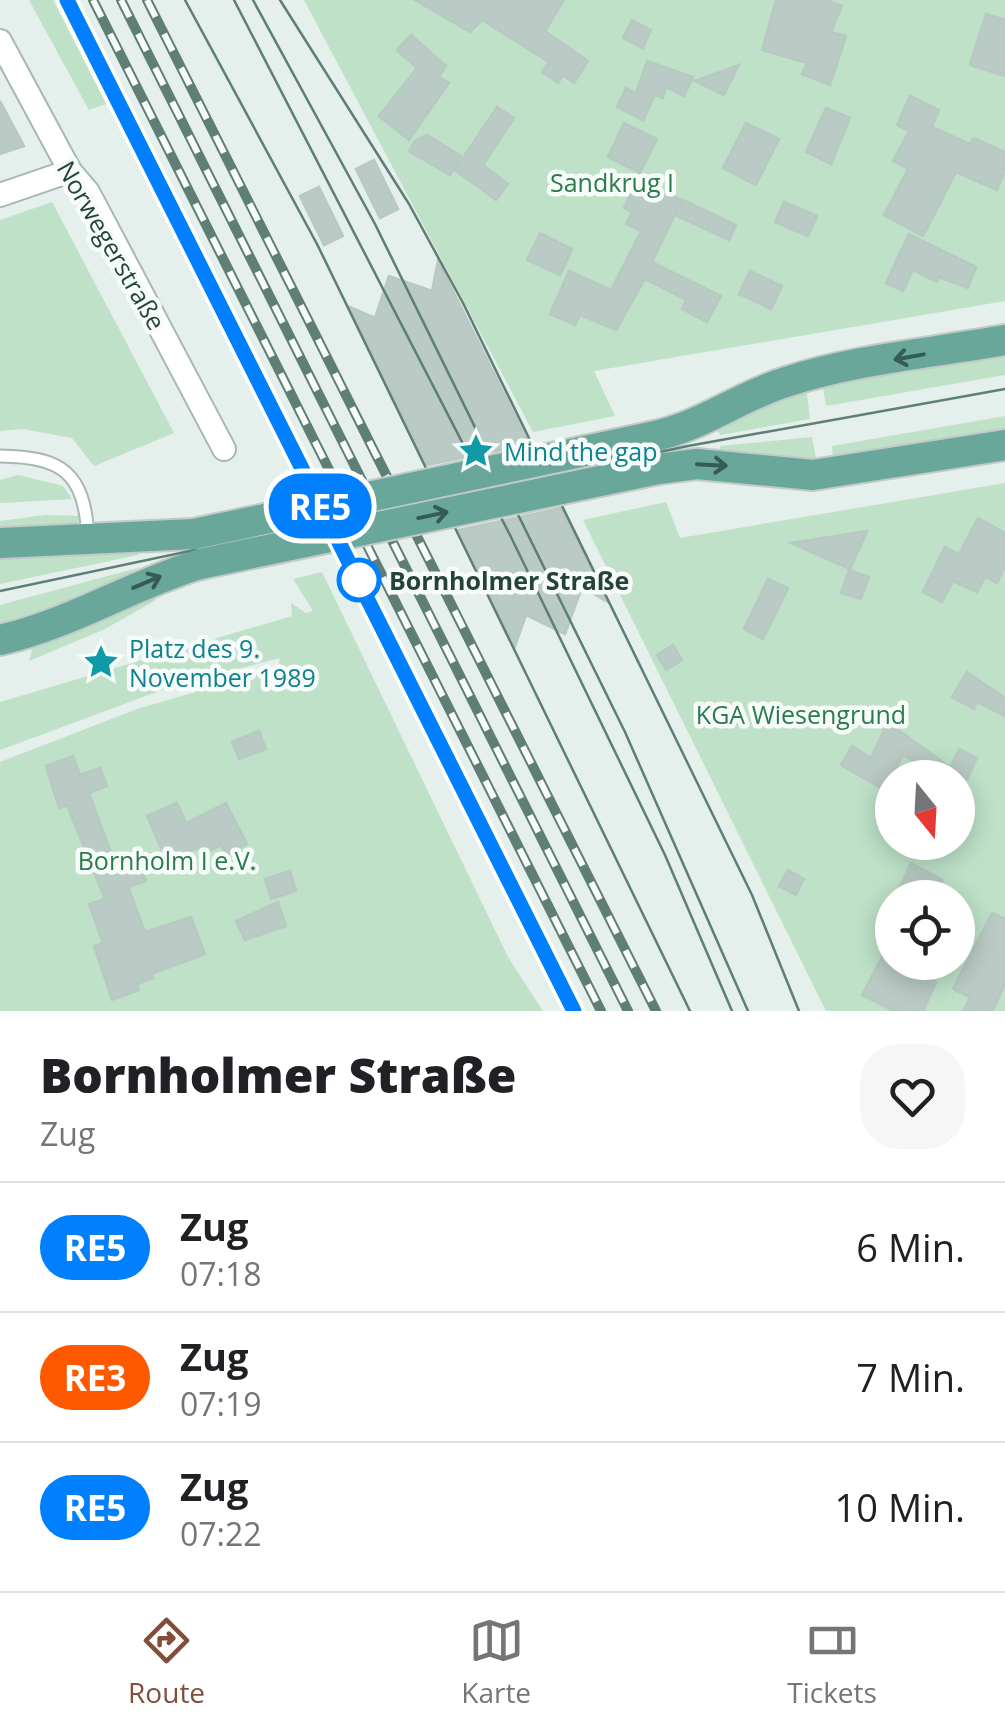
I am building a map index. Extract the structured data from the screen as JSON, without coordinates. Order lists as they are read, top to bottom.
{
  "streets": {
    "street": ["Norwegerstraße"]
  },
  "parks": ["Sandkrug I", "KGA Wiesengrund", "Bornholm I e.V."],
  "places": {
    "place": ["Mind the gap", "Platz des 9. November 1989"],
    "other": ["Bornholmer Straße"]
  },
  "north": "bottom",
  "page": {
    "on_map": "RE5",
    "heading": ["Bornholmer Straße", "Zug"],
    "list": [
      {
        "mark": "RE5",
        "name": "Zug",
        "note": "07:18",
        "value": "6 Min."
      },
      {
        "mark": "RE3",
        "name": "Zug",
        "note": "07:19",
        "value": "7 Min."
      },
      {
        "mark": "RE5",
        "name": "Zug",
        "note": "07:22",
        "value": "10 Min."
      }
    ],
    "tabs": ["Route", "Karte", "Tickets"]
  }
}
